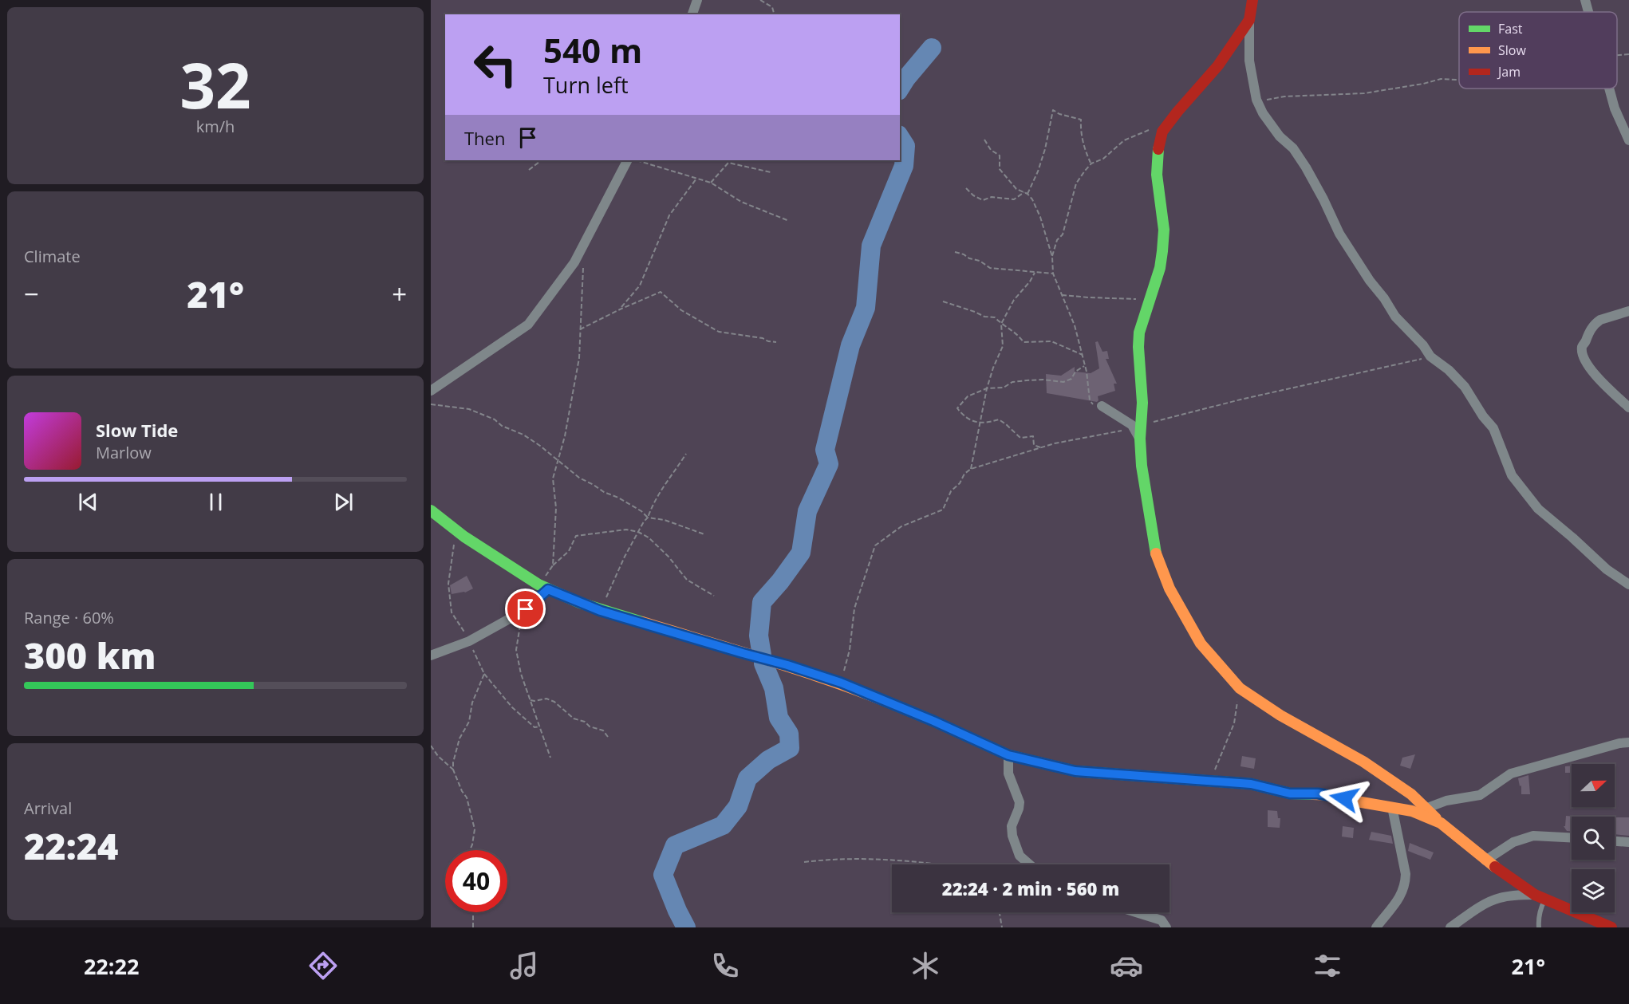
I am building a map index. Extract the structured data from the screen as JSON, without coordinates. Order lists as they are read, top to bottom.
{
  "legend": ["Fast", "Slow", "Jam"],
  "north": "right",
  "page": {
    "tile": [
      ["32", "km/h"],
      "Climate",
      ["Range · 60%", "300 km"],
      ["Arrival", "22:24"]
    ],
    "turn": ["540 m", "Turn left"],
    "then": "Then",
    "heat": ["−", "21°", "+"],
    "song": ["Slow Tide", "Marlow"],
    "limit": "40",
    "trip": "22:24 · 2 min · 560 m",
    "tabs": ["22:22", "21°"]
  }
}
